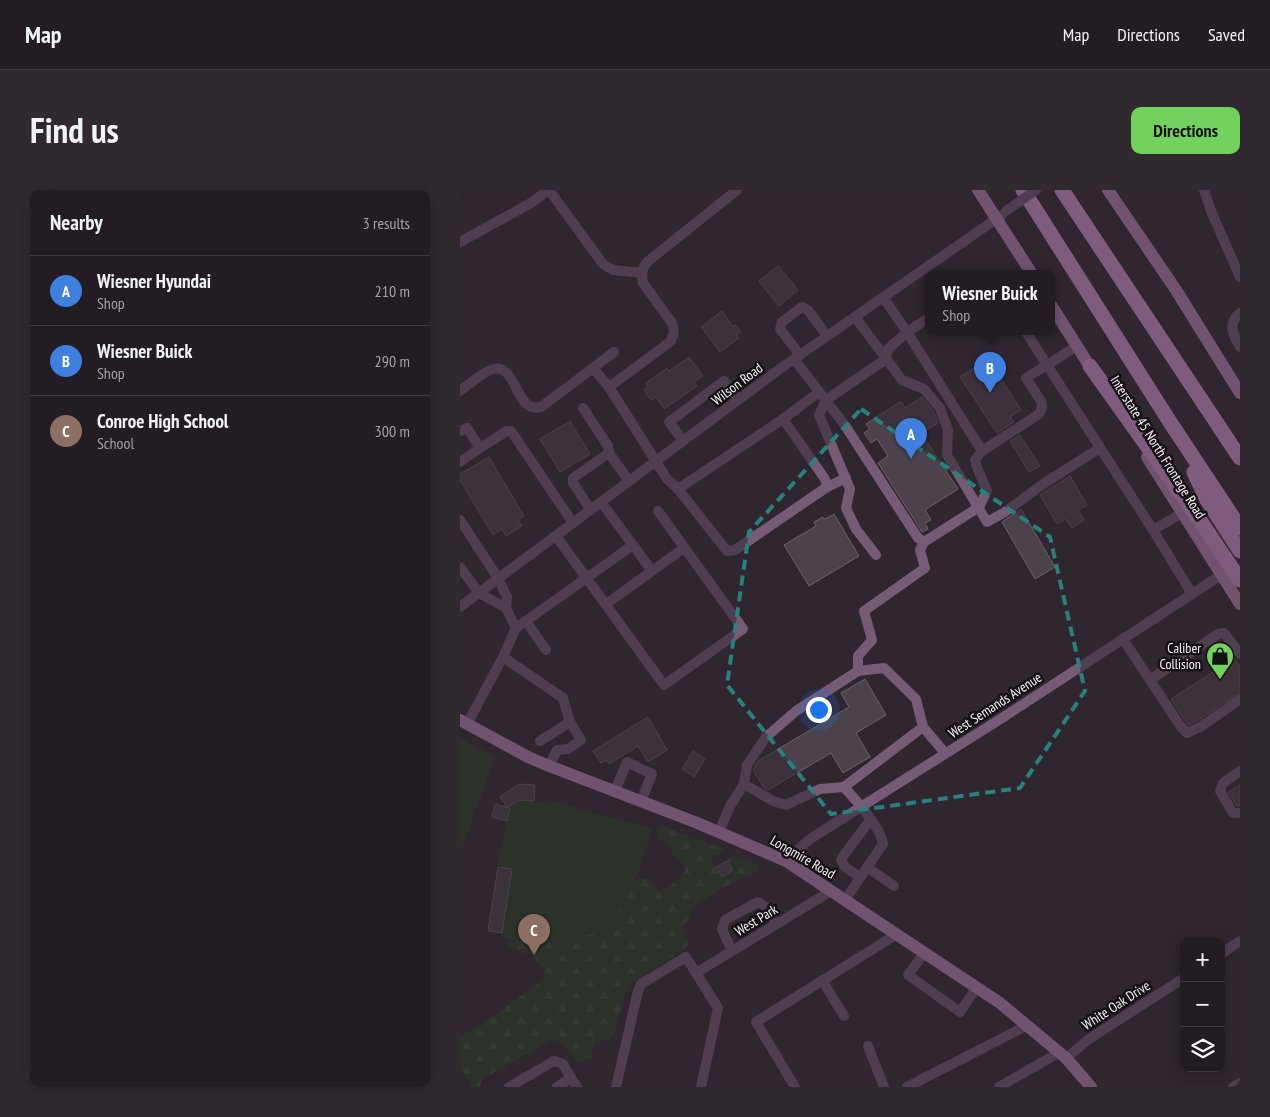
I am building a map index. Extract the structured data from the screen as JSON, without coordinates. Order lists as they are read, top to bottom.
{
  "streets": {
    "main road": ["Interstate 45 North Frontage Road", "Longmire Road"],
    "street": [
      "Wilson Road",
      "West Semands Avenue",
      "West Park",
      "White Oak Drive"
    ]
  },
  "crossings": [
    ["Interstate 45 North Frontage Road", "West Semands Avenue"],
    ["West Semands Avenue", "Longmire Road"],
    ["Longmire Road", "West Park"],
    ["Longmire Road", "White Oak Drive"]
  ],
  "places": {
    "shop": ["Caliber Collision"]
  },
  "page": {
    "header": "Map",
    "nav": ["Map", "Directions", "Saved"],
    "title": "Find us",
    "buttons": "Directions",
    "heading": ["Nearby", "3 results"],
    "list": [
      {
        "mark": "A",
        "name": "Wiesner Hyundai",
        "note": "Shop",
        "value": "210 m"
      },
      {
        "mark": "B",
        "name": "Wiesner Buick",
        "note": "Shop",
        "value": "290 m"
      },
      {
        "mark": "C",
        "name": "Conroe High School",
        "note": "School",
        "value": "300 m"
      }
    ],
    "popup": ["Wiesner Buick", "Shop"],
    "pins": ["B", "A", "C"],
    "map_buttons": ["+", "−"]
  }
}
